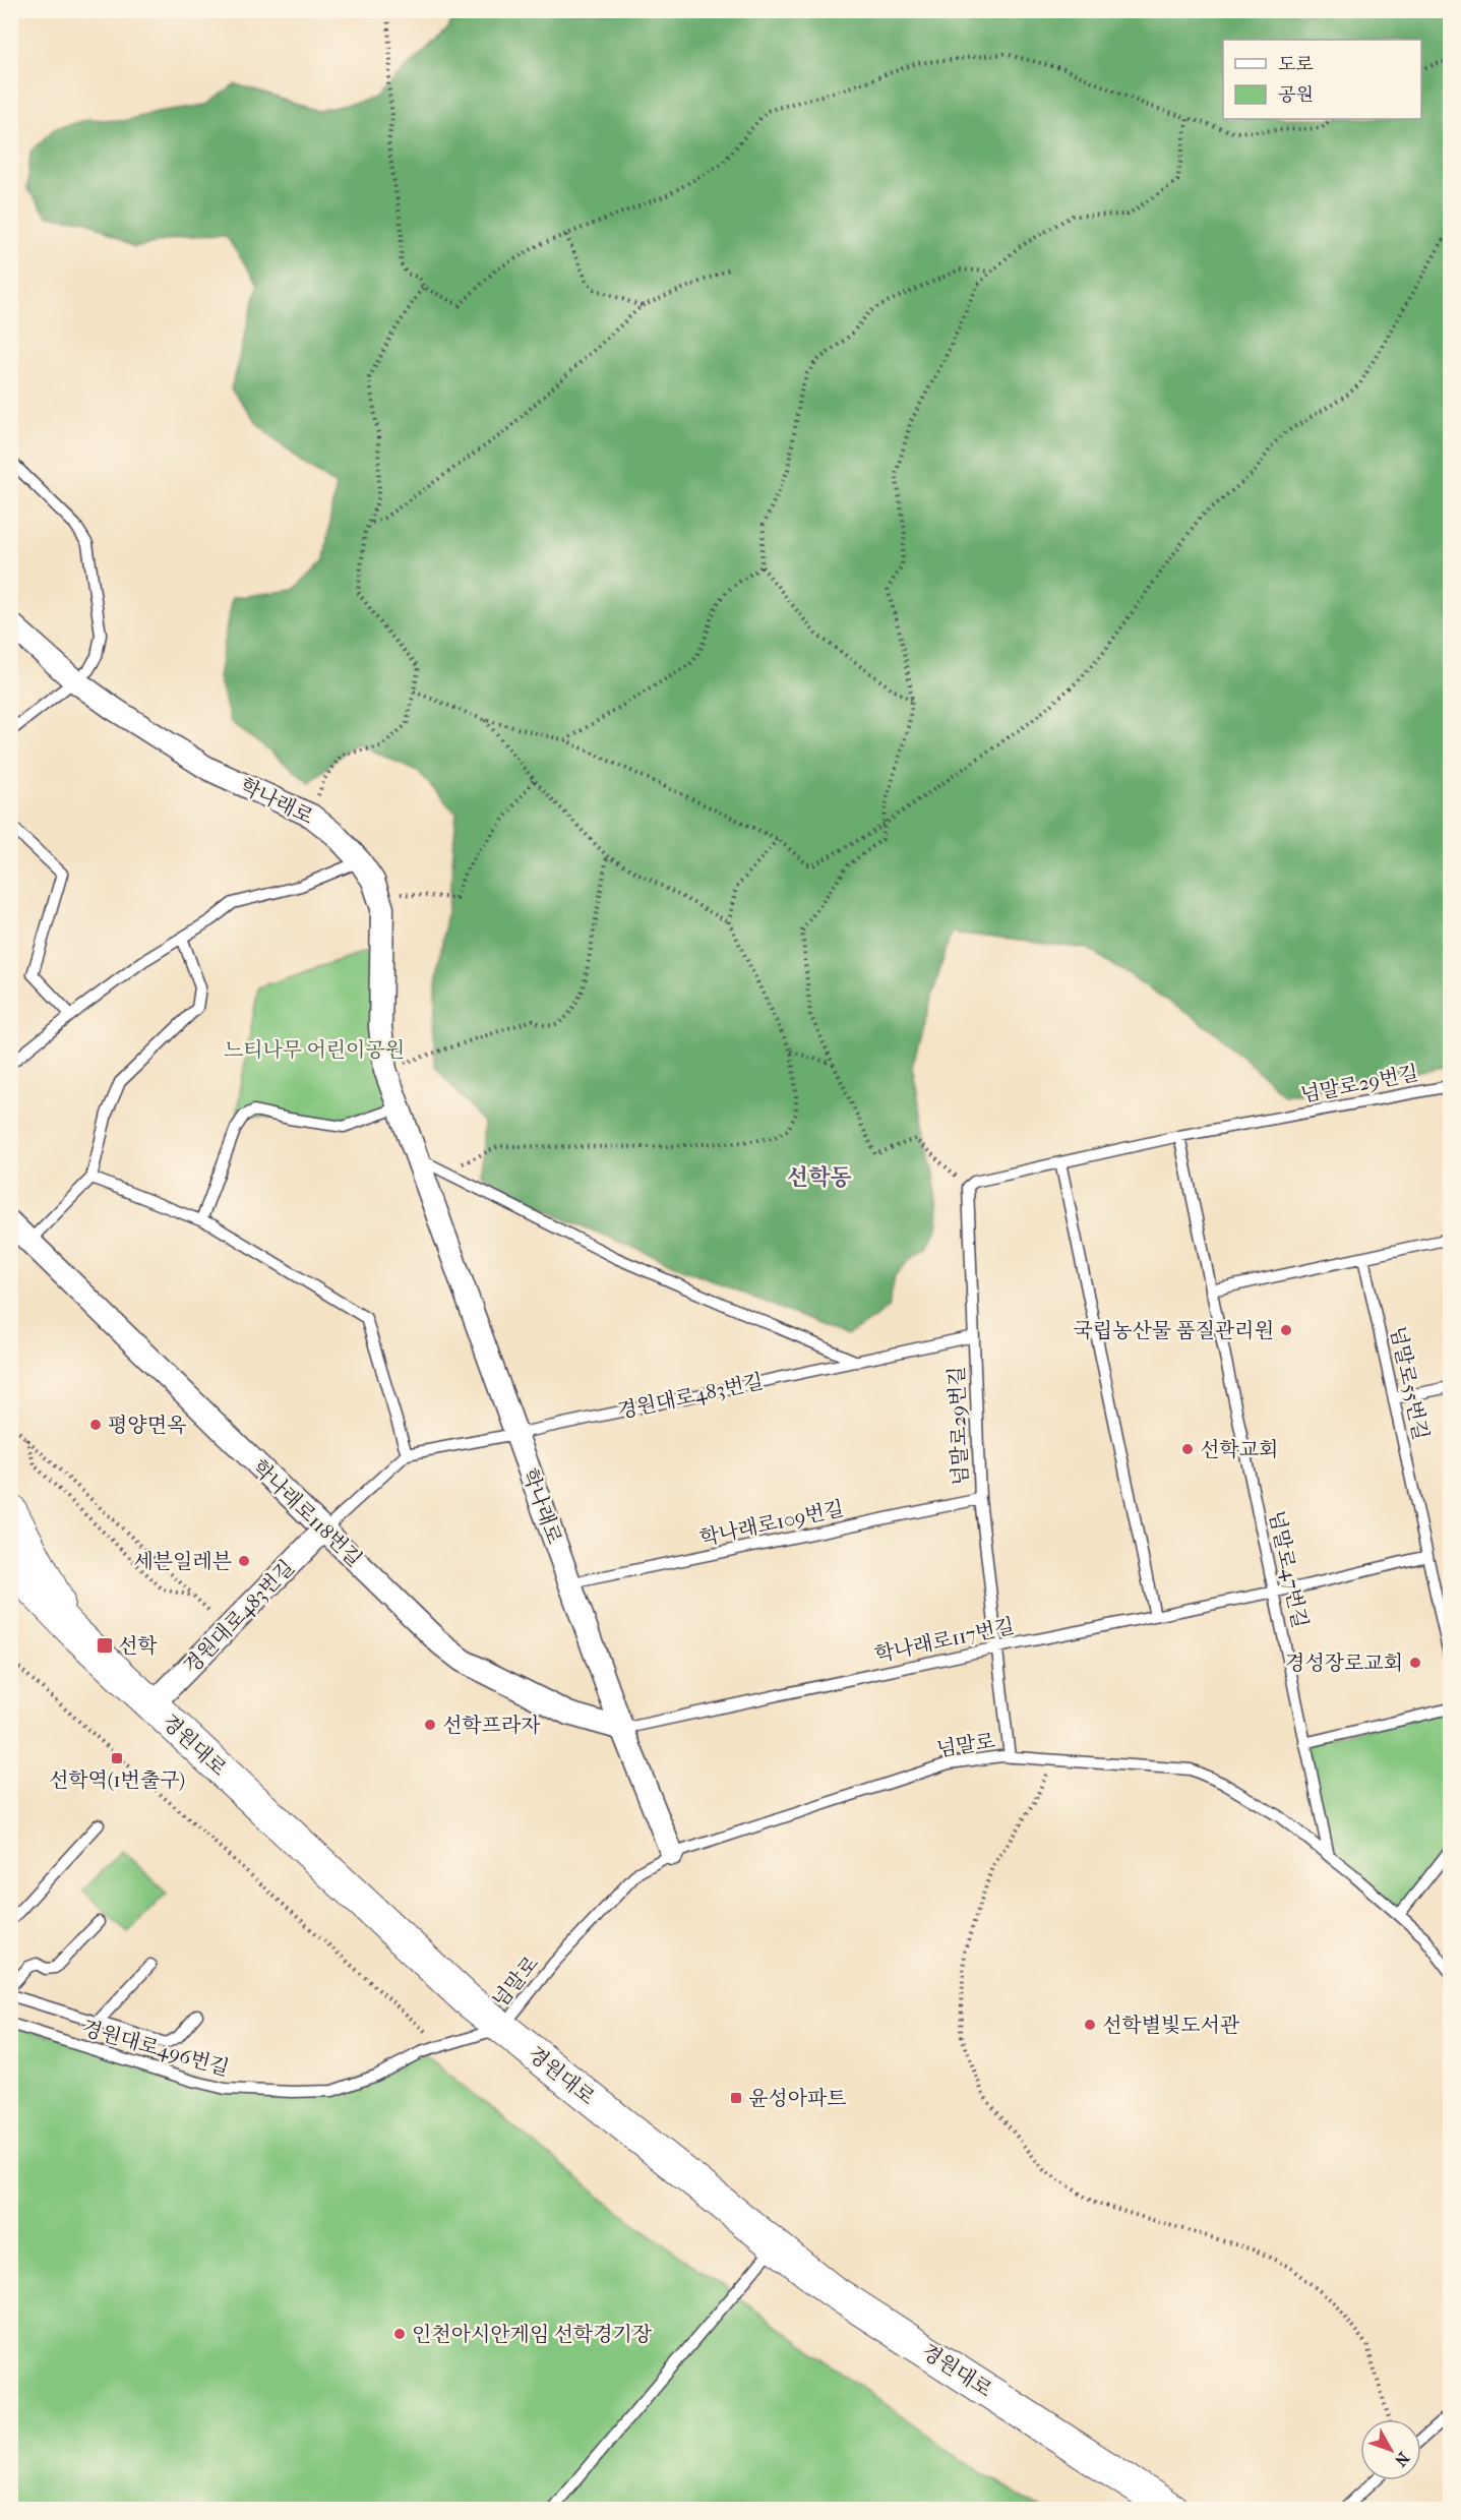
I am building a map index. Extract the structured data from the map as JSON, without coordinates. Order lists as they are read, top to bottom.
{
  "streets": {
    "main road": ["경원대로"],
    "street": ["학나래로", "경원대로483번길", "학나래로118번길"],
    "lane": [
      "넘말로29번길",
      "넘말로55번길",
      "학나래로109번길",
      "넘말로47번길",
      "학나래로117번길",
      "넘말로",
      "경원대로496번길"
    ]
  },
  "crossings": [
    ["학나래로", "경원대로483번길"],
    ["학나래로", "학나래로118번길"],
    ["학나래로", "학나래로109번길"],
    ["학나래로", "학나래로117번길"],
    ["학나래로", "넘말로"],
    ["넘말로29번길", "경원대로483번길"],
    ["넘말로29번길", "학나래로109번길"],
    ["넘말로29번길", "넘말로47번길"],
    ["넘말로29번길", "학나래로117번길"],
    ["넘말로29번길", "넘말로"],
    ["넘말로55번길", "학나래로117번길"],
    ["경원대로483번길", "학나래로118번길"],
    ["경원대로483번길", "경원대로"],
    ["학나래로118번길", "학나래로117번길"],
    ["넘말로47번길", "학나래로117번길"],
    ["넘말로47번길", "넘말로"],
    ["경원대로", "넘말로"],
    ["경원대로", "경원대로496번길"],
    ["넘말로", "경원대로496번길"]
  ],
  "districts": ["선학동"],
  "parks": ["느티나무 어린이공원"],
  "places": {
    "other": [
      "국립농산물 품질관리원",
      "평양면옥",
      "선학교회",
      "세븐일레븐",
      "경성장로교회",
      "선학프라자",
      "선학별빛도서관",
      "인천아시안게임 선학경기장"
    ],
    "transit": ["선학", "선학역(1번출구)", "윤성아파트"]
  },
  "legend": ["도로", "공원"],
  "north": "bottom right"
}
